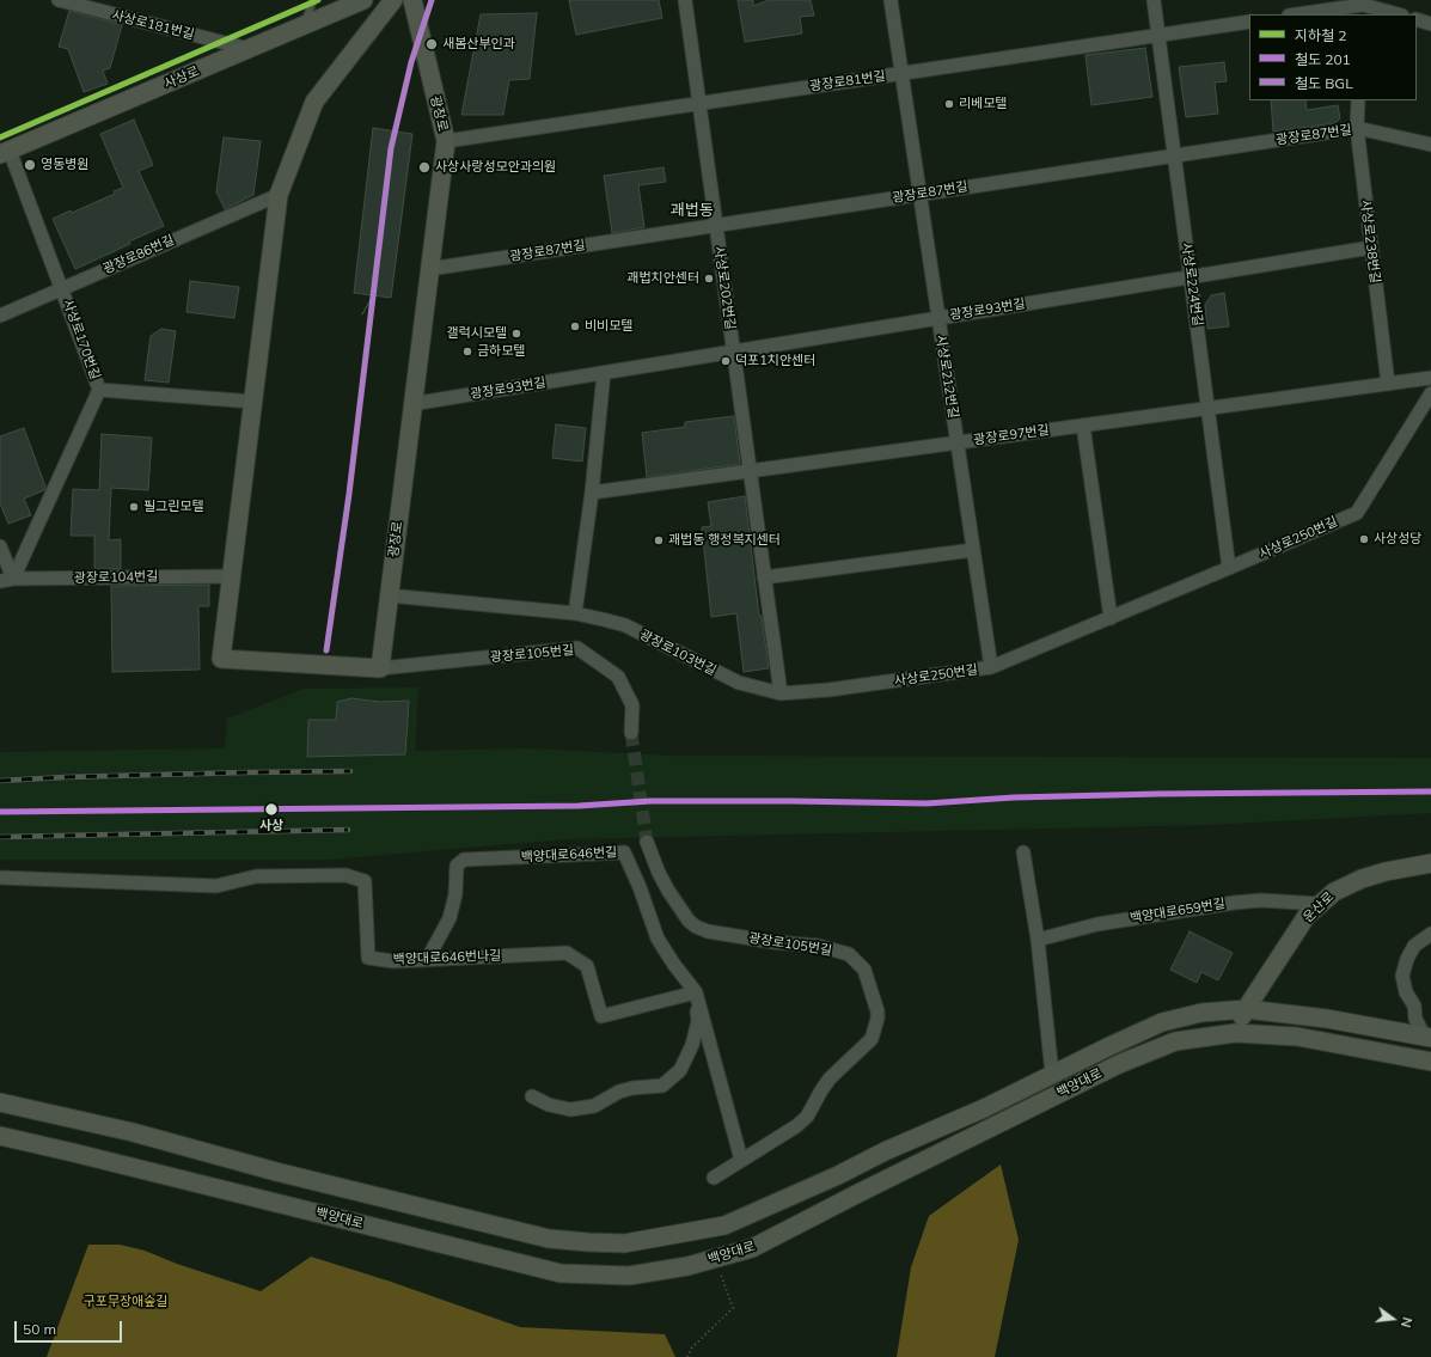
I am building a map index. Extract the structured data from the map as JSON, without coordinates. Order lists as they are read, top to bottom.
{
  "streets": {
    "main road": [
      "사상로",
      "광장로",
      "운산로",
      "백양대로"
    ],
    "street": [
      "사상로181번길",
      "광장로81번길",
      "광장로87번길",
      "사상로238번길",
      "광장로86번길",
      "사상로224번길",
      "사상로202번길",
      "광장로93번길",
      "사상로170번길",
      "사상로212번길",
      "광장로97번길",
      "사상로250번길",
      "광장로104번길",
      "광장로103번길",
      "광장로105번길",
      "백양대로646번길",
      "백양대로659번길",
      "백양대로646번나길"
    ]
  },
  "crossings": [
    ["사상로181번길", "사상로"],
    ["사상로", "사상로170번길"],
    ["광장로81번길", "광장로"],
    ["광장로81번길", "사상로224번길"],
    ["광장로81번길", "사상로202번길"],
    ["광장로81번길", "사상로212번길"],
    ["광장로", "광장로87번길"],
    ["광장로", "광장로93번길"],
    ["광장로", "광장로103번길"],
    ["광장로", "광장로105번길"],
    ["광장로87번길", "사상로238번길"],
    ["광장로87번길", "사상로224번길"],
    ["광장로87번길", "사상로202번길"],
    ["광장로87번길", "사상로212번길"],
    ["사상로238번길", "광장로93번길"],
    ["사상로238번길", "광장로97번길"],
    ["광장로86번길", "사상로170번길"],
    ["사상로224번길", "광장로93번길"],
    ["사상로224번길", "광장로97번길"],
    ["사상로224번길", "사상로250번길"],
    ["사상로202번길", "광장로93번길"],
    ["사상로202번길", "광장로97번길"],
    ["사상로202번길", "사상로250번길"],
    ["사상로202번길", "광장로103번길"],
    ["광장로93번길", "사상로212번길"],
    ["사상로170번길", "광장로104번길"],
    ["사상로212번길", "광장로97번길"],
    ["사상로212번길", "사상로250번길"],
    ["사상로250번길", "광장로103번길"],
    ["광장로105번길", "백양대로646번길"],
    ["백양대로646번길", "백양대로646번나길"],
    ["운산로", "백양대로659번길"],
    ["운산로", "백양대로"]
  ],
  "districts": ["괘법동"],
  "parks": ["구포무장애숲길"],
  "places": [
    "새봄산부인과",
    "리베모텔",
    "영동병원",
    "사상사랑성모안과의원",
    "괘법치안센터",
    "비비모텔",
    "갤럭시모텔",
    "금하모텔",
    "덕포1치안센터",
    "필그린모텔",
    "사상성당",
    "괘법동 행정복지센터",
    "사상"
  ],
  "lines": ["metro line 2", "rail line BGL", "rail line 201"],
  "legend": ["지하철 2", "철도 201", "철도 BGL"],
  "scale_bar": "50 m",
  "north": "right"
}
